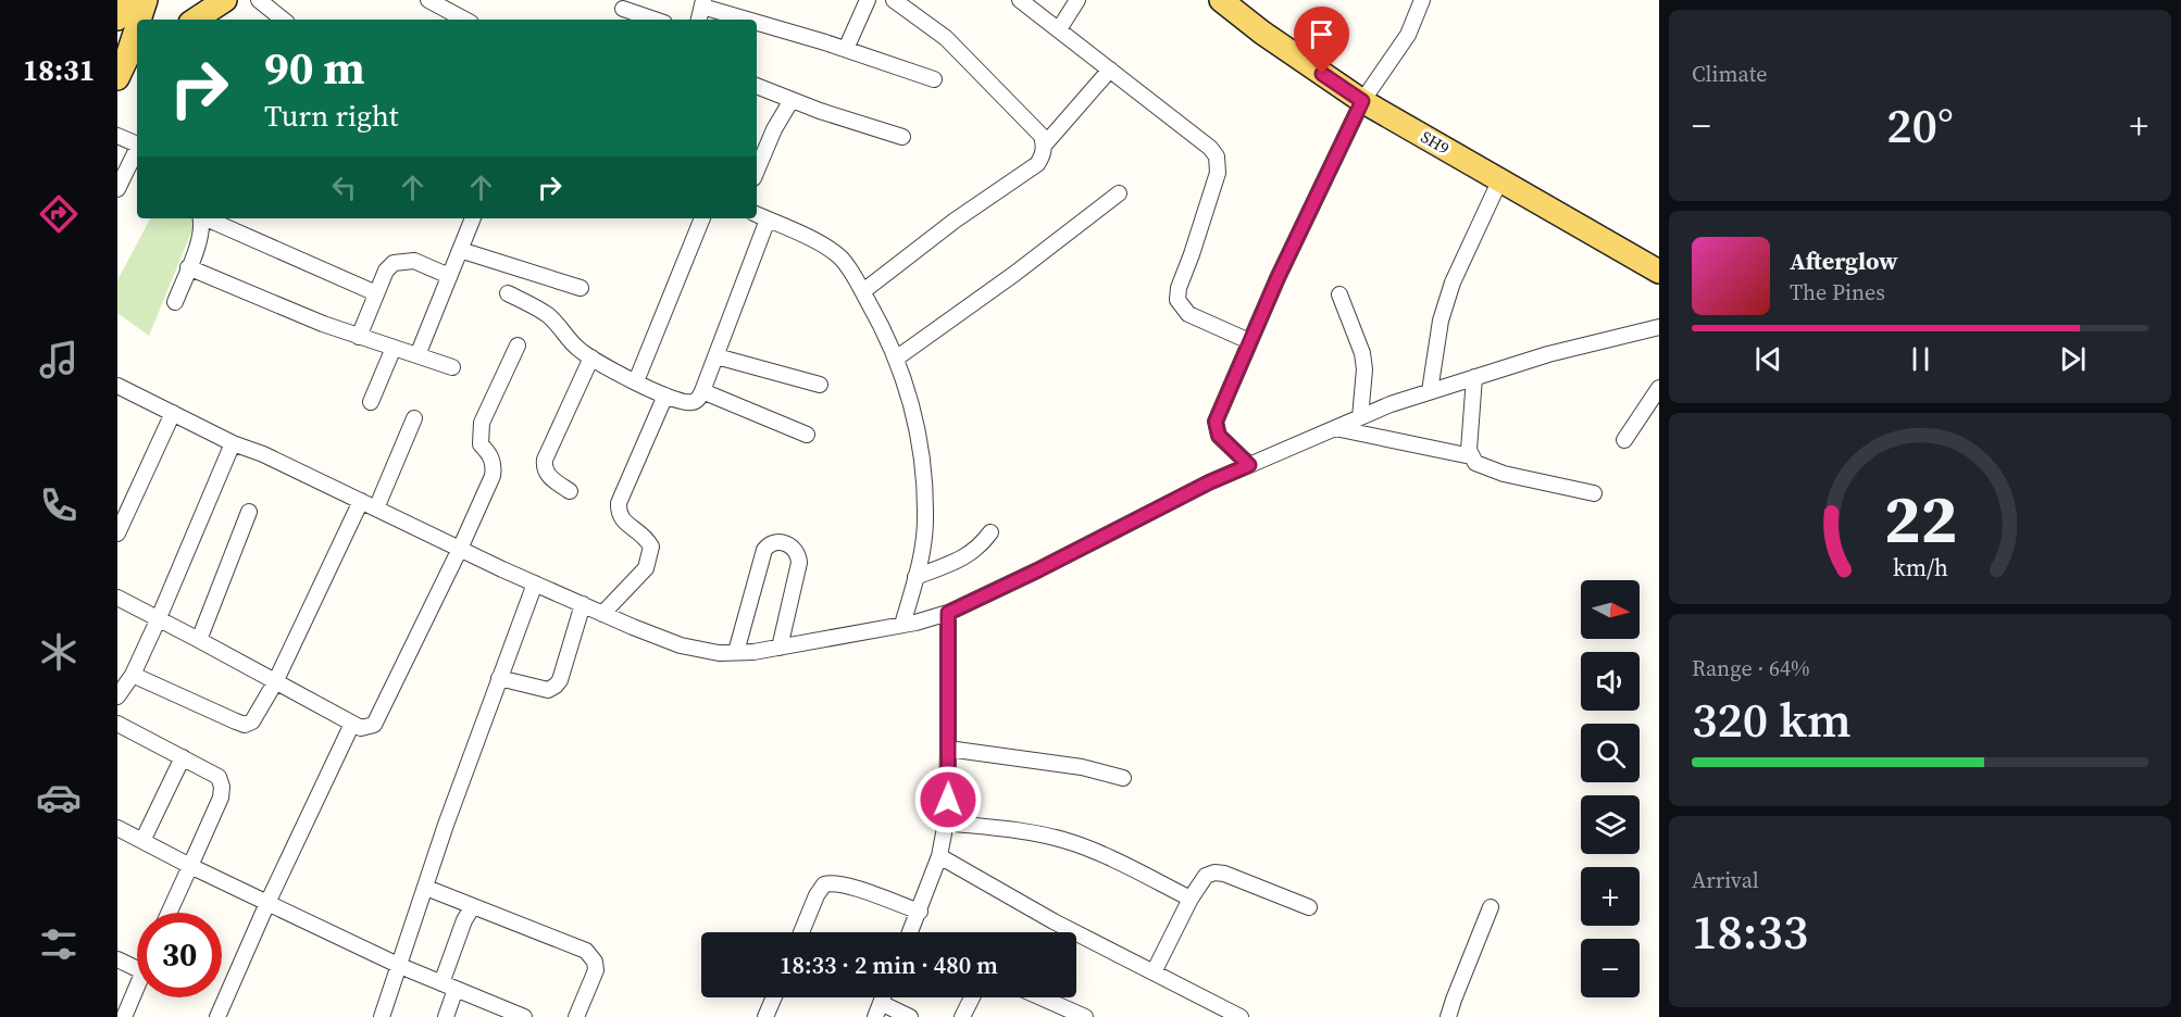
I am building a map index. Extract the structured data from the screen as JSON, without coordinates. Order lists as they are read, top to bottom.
{
  "streets": {
    "main road": ["SH9"]
  },
  "north": "right",
  "page": {
    "tabs": "18:31",
    "tile": [
      "Climate",
      ["Range · 64%", "320 km"],
      ["Arrival", "18:33"]
    ],
    "turn": ["90 m", "Turn right"],
    "heat": ["−", "20°", "+"],
    "song": ["Afterglow", "The Pines"],
    "map_buttons": ["+", "−"],
    "limit": "30",
    "trip": "18:33 · 2 min · 480 m",
    "gauge": ["22", "km/h"]
  }
}
